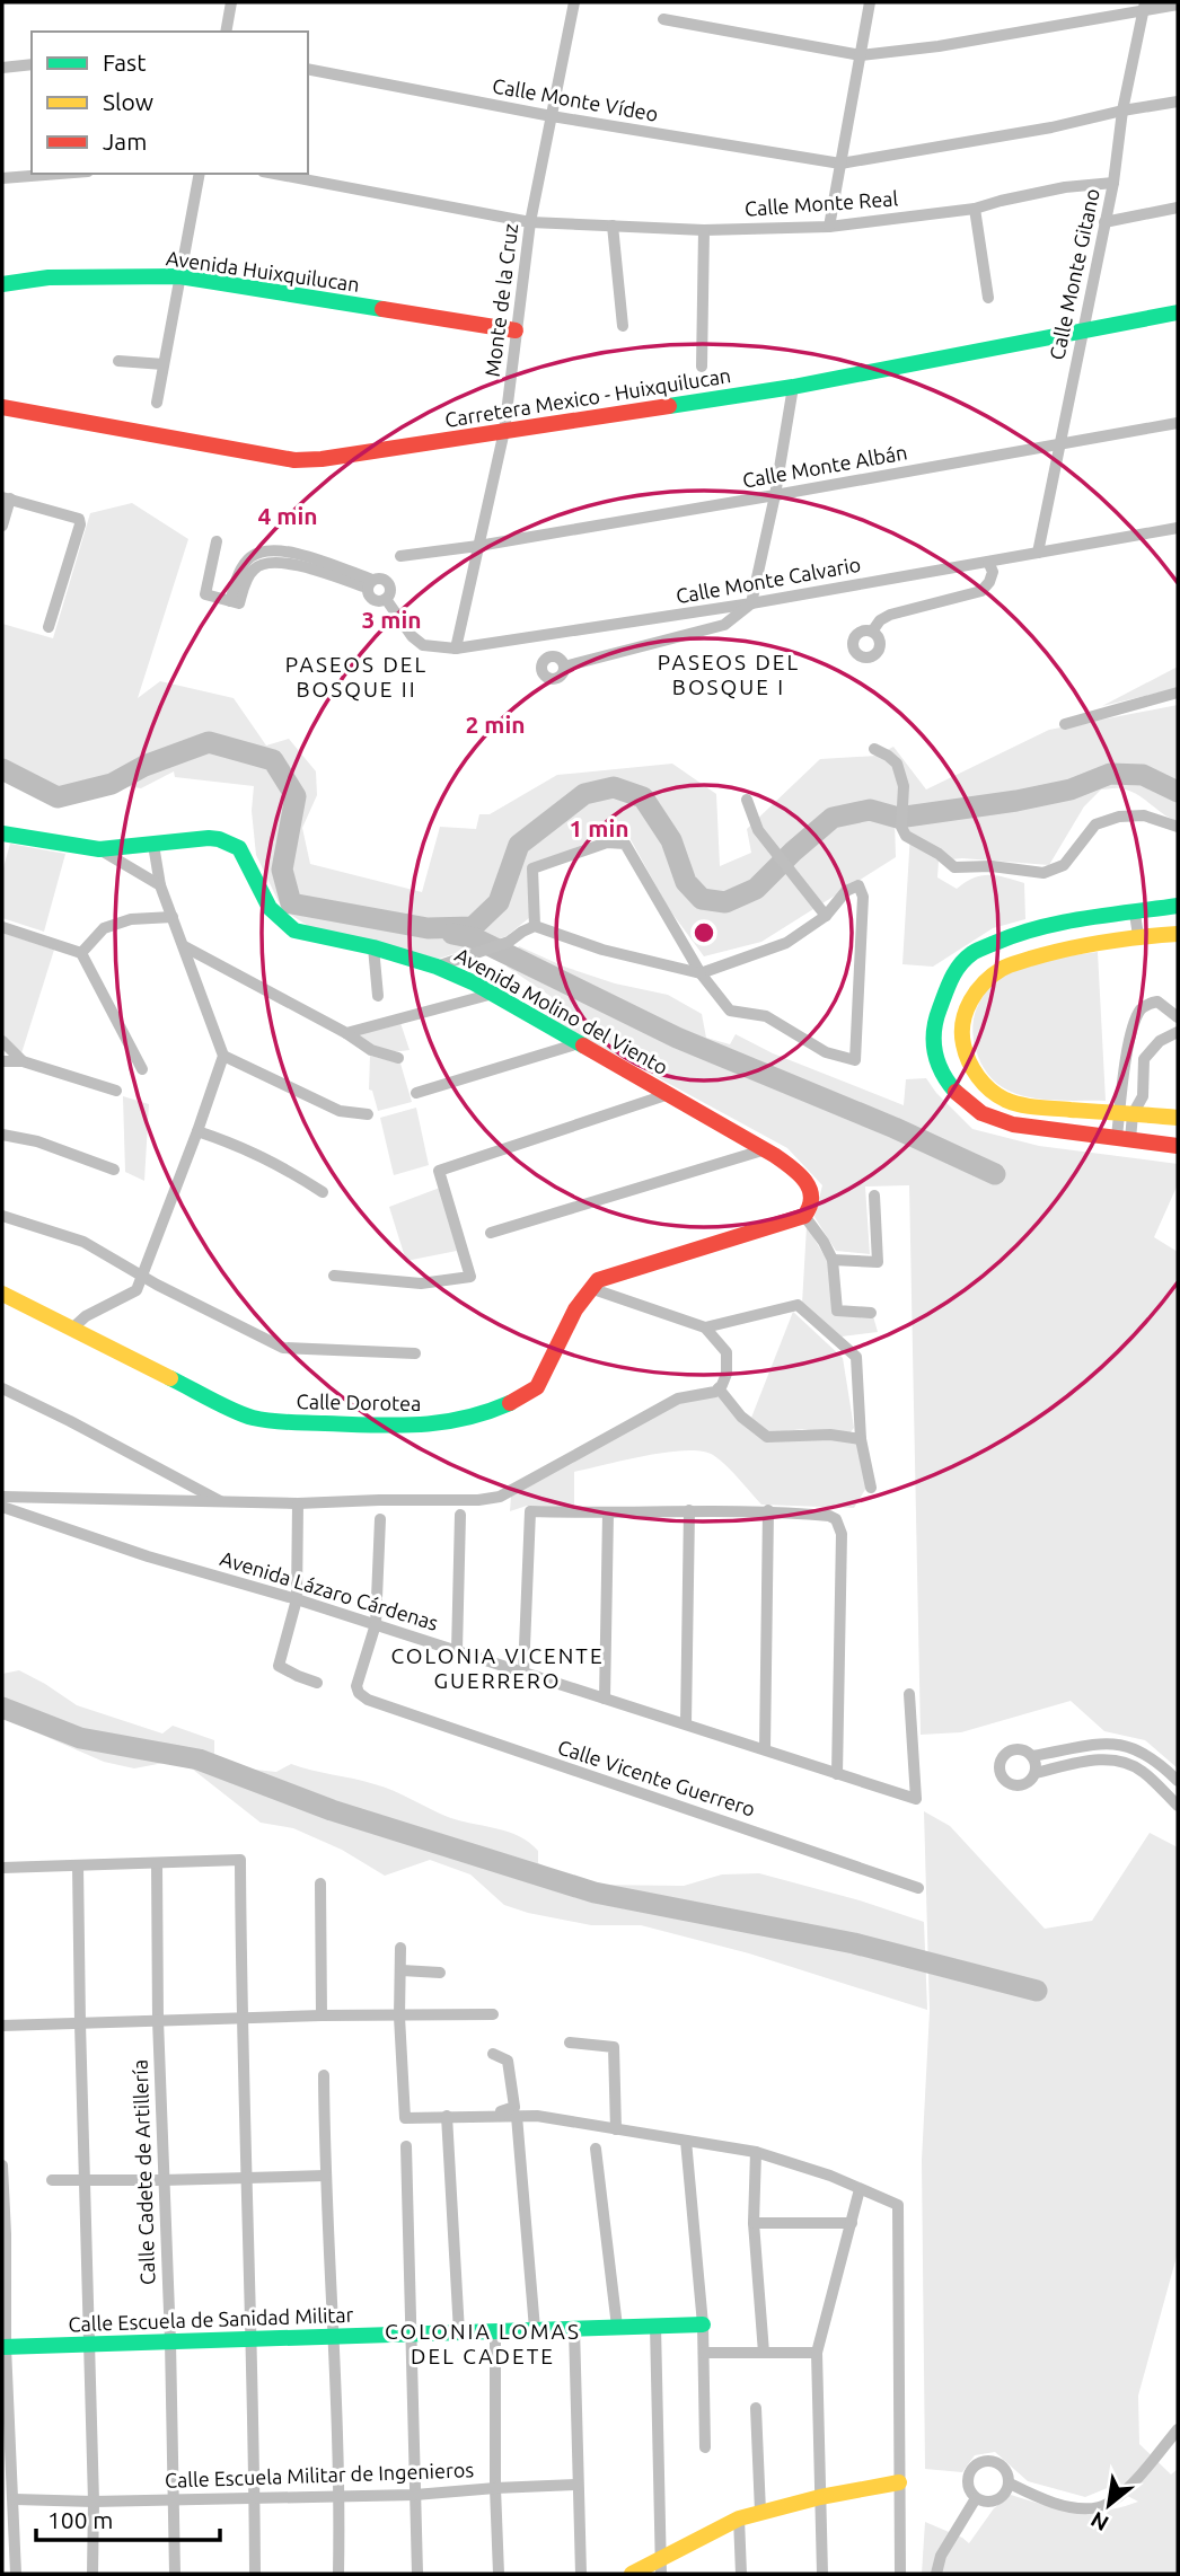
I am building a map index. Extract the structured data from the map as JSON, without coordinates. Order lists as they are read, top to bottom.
{
  "streets": {
    "street": [
      "Calle Monte Vídeo",
      "Calle Monte Real",
      "Avenida Huixquilucan",
      "Calle Monte Gitano",
      "Monte de la Cruz",
      "Carretera Mexico - Huixquilucan",
      "Calle Monte Albán",
      "Calle Monte Calvario",
      "Avenida Molino del Viento",
      "Calle Dorotea",
      "Avenida Lázaro Cárdenas",
      "Calle Vicente Guerrero",
      "Calle Cadete de Artillería",
      "Calle Escuela de Sanidad Militar",
      "Calle Escuela Militar de Ingenieros"
    ]
  },
  "crossings": [
    ["Calle Monte Vídeo", "Calle Monte Gitano"],
    ["Calle Monte Vídeo", "Monte de la Cruz"],
    ["Calle Monte Real", "Calle Monte Gitano"],
    ["Calle Monte Real", "Monte de la Cruz"],
    ["Avenida Huixquilucan", "Monte de la Cruz"],
    ["Calle Monte Gitano", "Carretera Mexico - Huixquilucan"],
    ["Calle Monte Gitano", "Calle Monte Albán"],
    ["Calle Monte Gitano", "Calle Monte Calvario"],
    ["Monte de la Cruz", "Carretera Mexico - Huixquilucan"],
    ["Monte de la Cruz", "Calle Monte Albán"],
    ["Monte de la Cruz", "Calle Monte Calvario"],
    ["Avenida Lázaro Cárdenas", "Calle Vicente Guerrero"],
    ["Calle Cadete de Artillería", "Calle Escuela de Sanidad Militar"],
    ["Calle Cadete de Artillería", "Calle Escuela Militar de Ingenieros"]
  ],
  "districts": [
    "PASEOS DEL BOSQUE I",
    "PASEOS DEL BOSQUE II",
    "COLONIA VICENTE GUERRERO",
    "COLONIA LOMAS DEL CADETE"
  ],
  "legend": ["Fast", "Slow", "Jam"],
  "scale_bar": "100 m",
  "north": "bottom left",
  "rings": [
    "4 min",
    "3 min",
    "2 min",
    "1 min"
  ]
}
